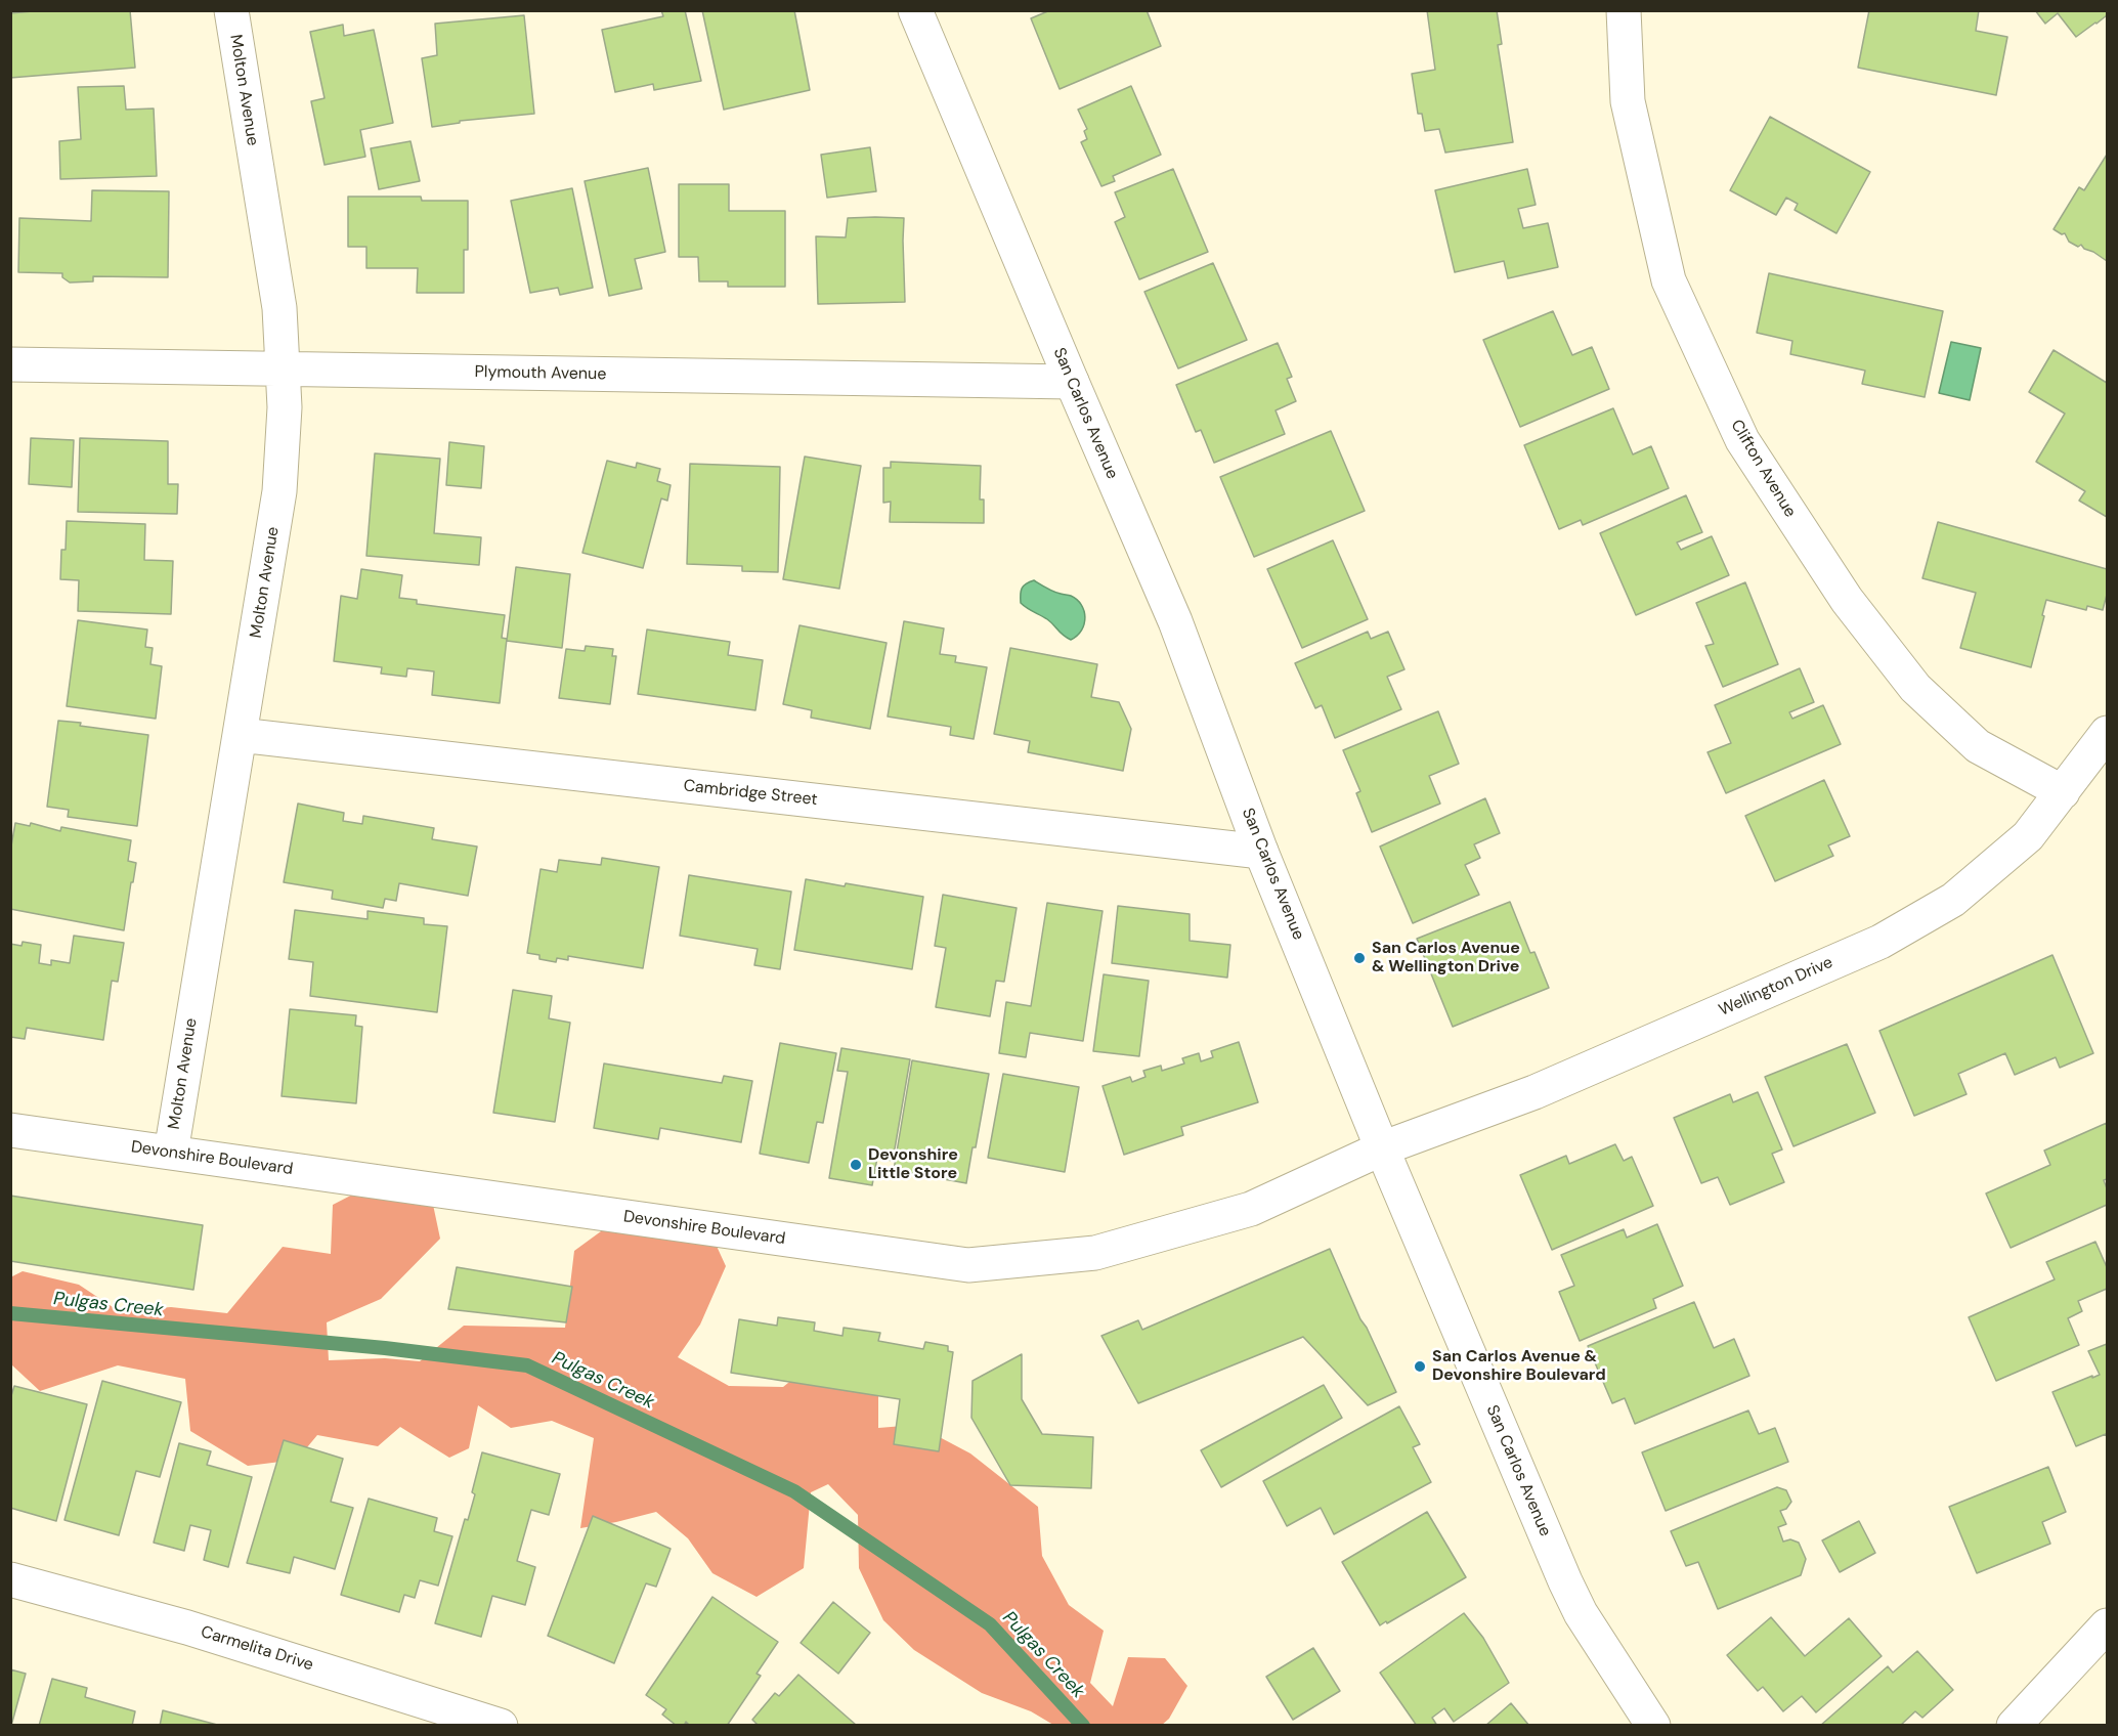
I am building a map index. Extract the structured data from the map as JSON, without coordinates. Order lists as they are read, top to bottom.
{
  "streets": {
    "street": [
      "Molton Avenue",
      "Plymouth Avenue",
      "San Carlos Avenue",
      "Clifton Avenue",
      "Cambridge Street",
      "Wellington Drive",
      "Devonshire Boulevard",
      "Carmelita Drive"
    ]
  },
  "crossings": [
    ["Molton Avenue", "Plymouth Avenue"],
    ["Molton Avenue", "Cambridge Street"],
    ["Molton Avenue", "Devonshire Boulevard"],
    ["Plymouth Avenue", "San Carlos Avenue"],
    ["San Carlos Avenue", "Cambridge Street"],
    ["San Carlos Avenue", "Wellington Drive"],
    ["San Carlos Avenue", "Devonshire Boulevard"],
    ["Clifton Avenue", "Wellington Drive"],
    ["Wellington Drive", "Devonshire Boulevard"]
  ],
  "water": ["Pulgas Creek"],
  "places": ["San Carlos Avenue & Wellington Drive", "Devonshire Little Store", "San Carlos Avenue & Devonshire Boulevard"]
}
